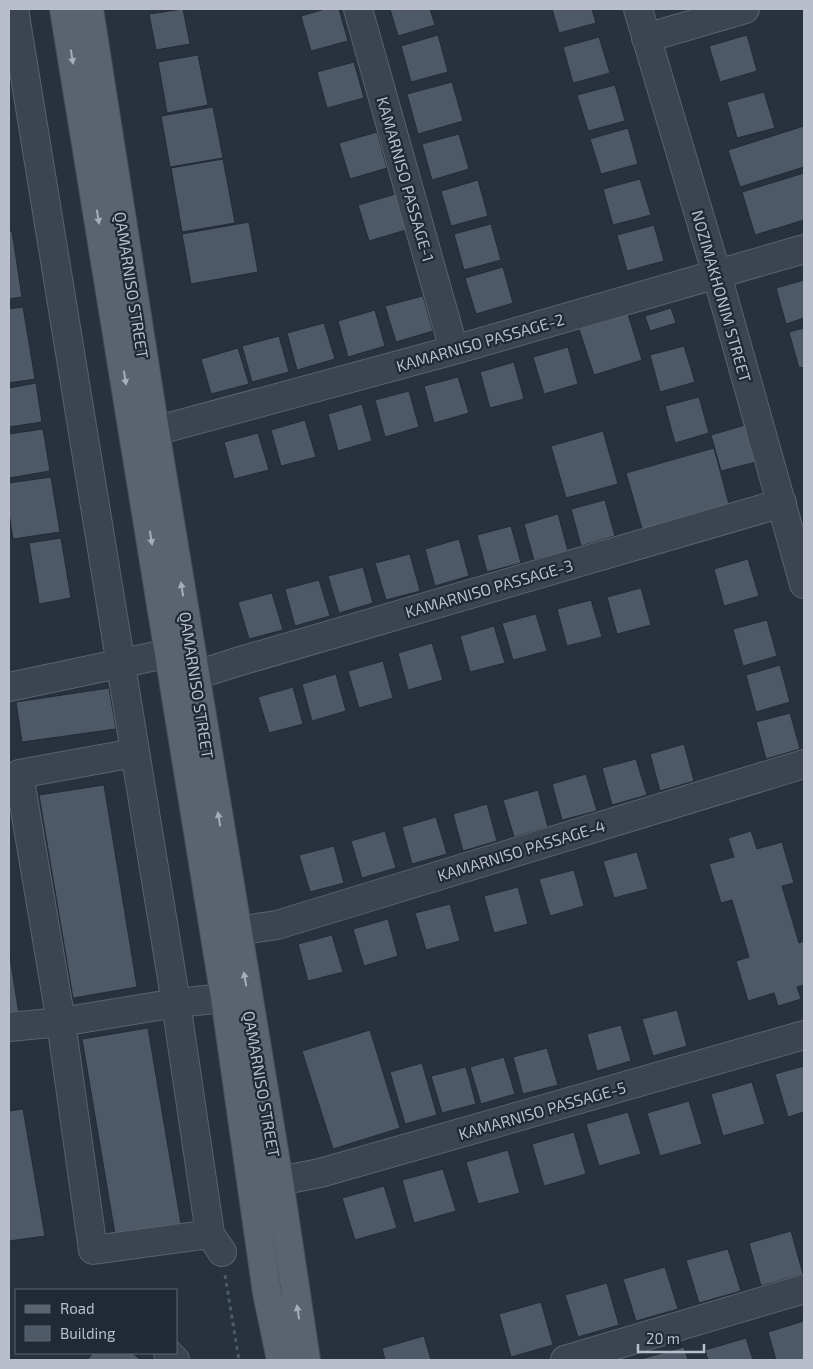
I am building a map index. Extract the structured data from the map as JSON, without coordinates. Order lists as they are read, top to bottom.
{
  "streets": {
    "main road": ["QAMARNISO STREET"],
    "street": [
      "KAMARNISO PASSAGE-1",
      "NOZIMAKHONIM STREET",
      "KAMARNISO PASSAGE-2",
      "KAMARNISO PASSAGE-3",
      "KAMARNISO PASSAGE-4",
      "KAMARNISO PASSAGE-5"
    ]
  },
  "crossings": [
    ["KAMARNISO PASSAGE-1", "KAMARNISO PASSAGE-2"],
    ["QAMARNISO STREET", "KAMARNISO PASSAGE-2"],
    ["QAMARNISO STREET", "KAMARNISO PASSAGE-3"],
    ["QAMARNISO STREET", "KAMARNISO PASSAGE-4"],
    ["QAMARNISO STREET", "KAMARNISO PASSAGE-5"],
    ["NOZIMAKHONIM STREET", "KAMARNISO PASSAGE-2"],
    ["NOZIMAKHONIM STREET", "KAMARNISO PASSAGE-3"]
  ],
  "legend": ["Road", "Building"],
  "scale_bar": "20 m"
}
